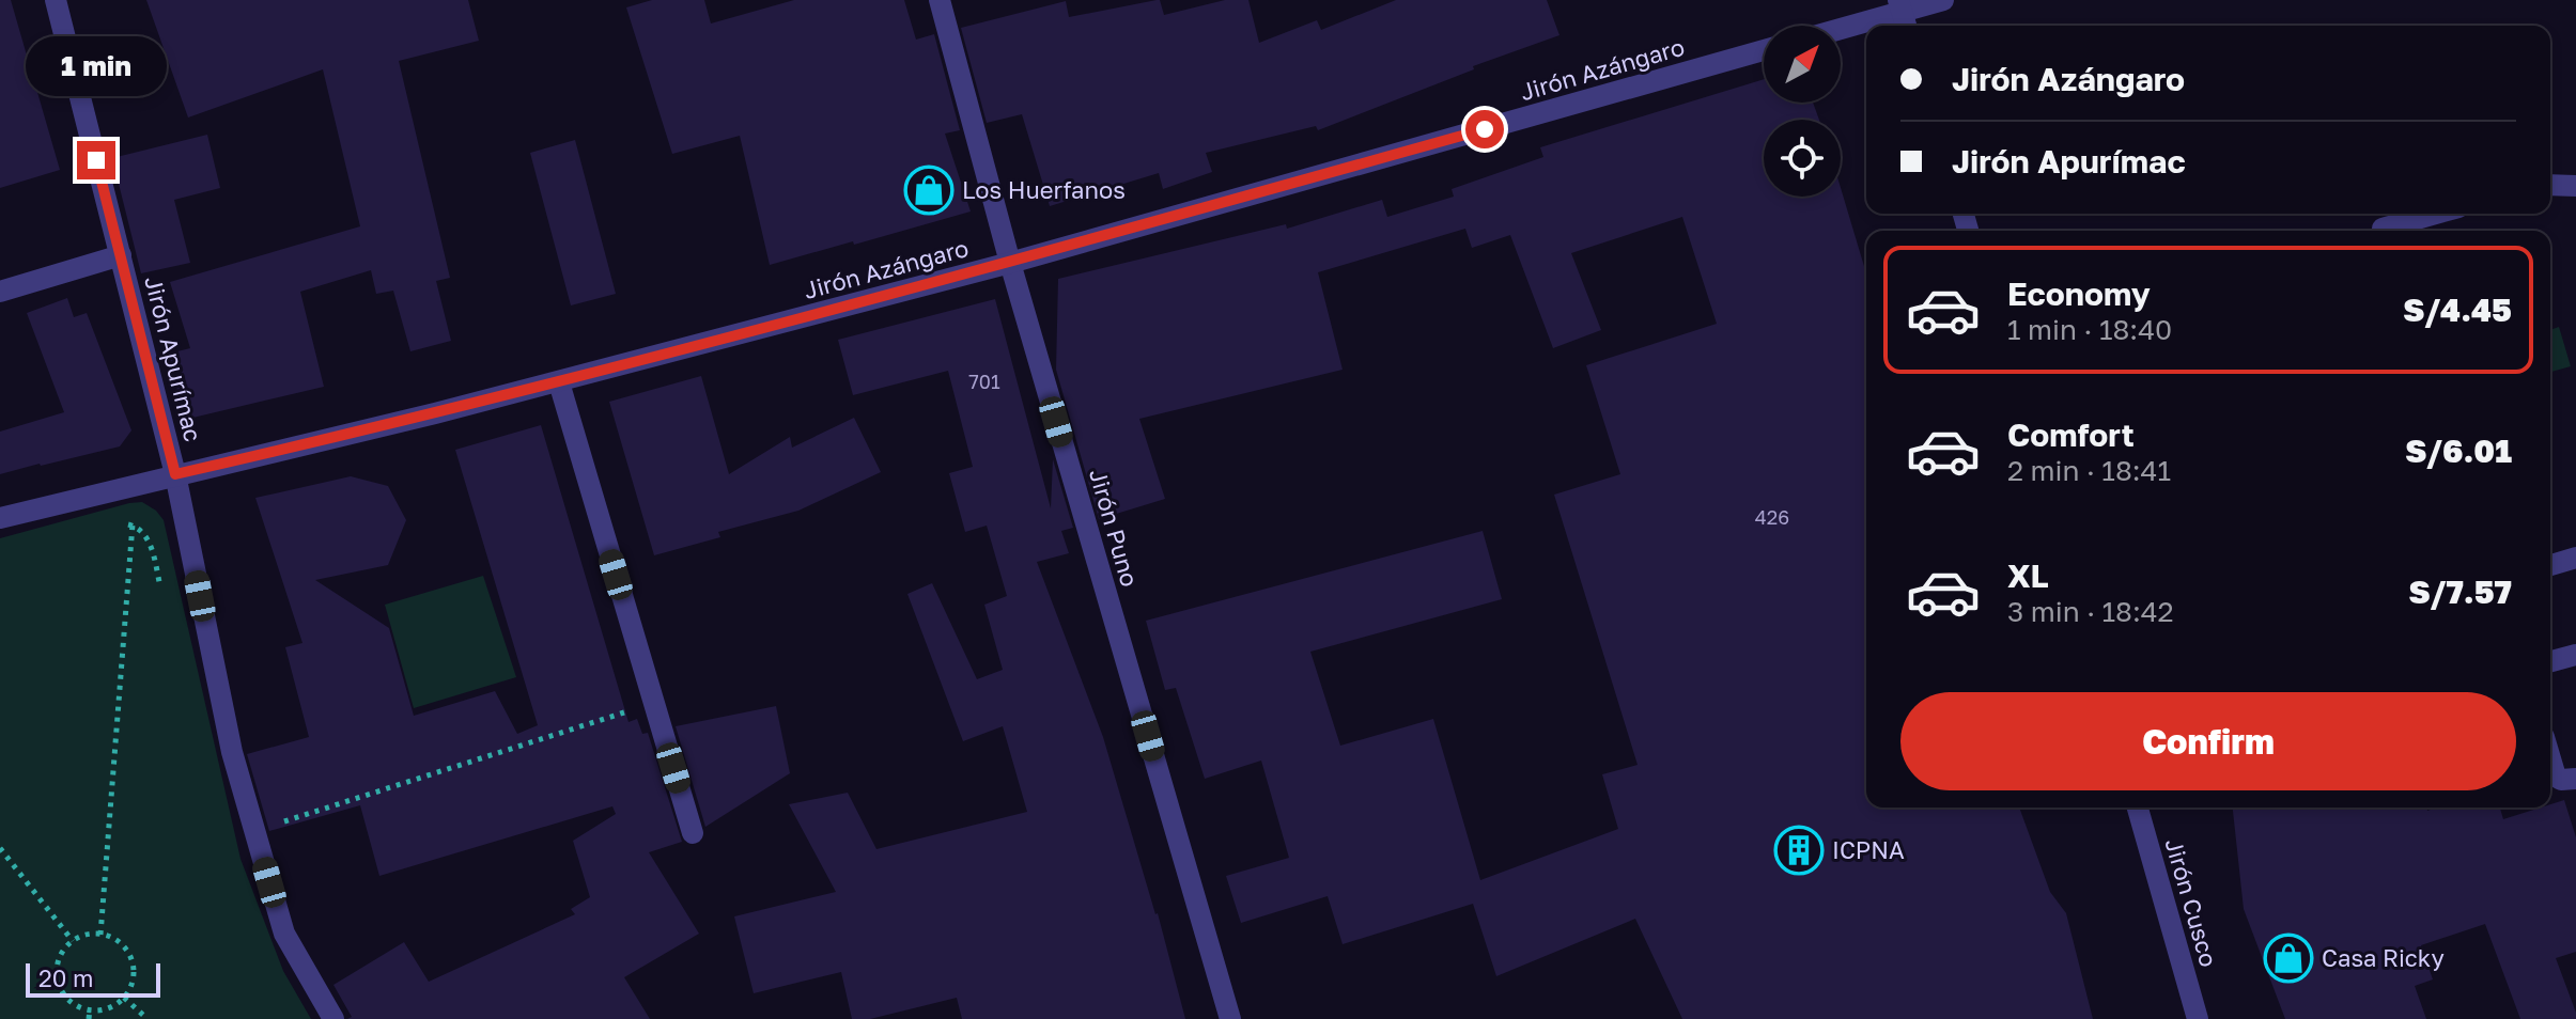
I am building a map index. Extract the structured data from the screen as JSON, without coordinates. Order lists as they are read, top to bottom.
{
  "streets": {
    "street": [
      "Jirón Azángaro",
      "Jirón Apurímac",
      "Jirón Puno",
      "Jirón Cusco"
    ]
  },
  "crossings": [
    ["Jirón Azángaro", "Jirón Apurímac"],
    ["Jirón Azángaro", "Jirón Puno"]
  ],
  "places": {
    "shop": ["Los Huerfanos", "Casa Ricky"],
    "building": ["ICPNA"]
  },
  "house_numbers": ["701", "426"],
  "scale_bar": "20 m",
  "north": "top right",
  "page": {
    "banner": ["Jirón Azángaro", "Jirón Apurímac"],
    "bubble": "1 min",
    "list": [
      {
        "name": "Economy",
        "note": "1 min · 18:40",
        "value": "S/4.45"
      },
      {
        "name": "Comfort",
        "note": "2 min · 18:41",
        "value": "S/6.01"
      },
      {
        "name": "XL",
        "note": "3 min · 18:42",
        "value": "S/7.57"
      }
    ],
    "buttons": "Confirm",
    "scale": "20 m"
  }
}
